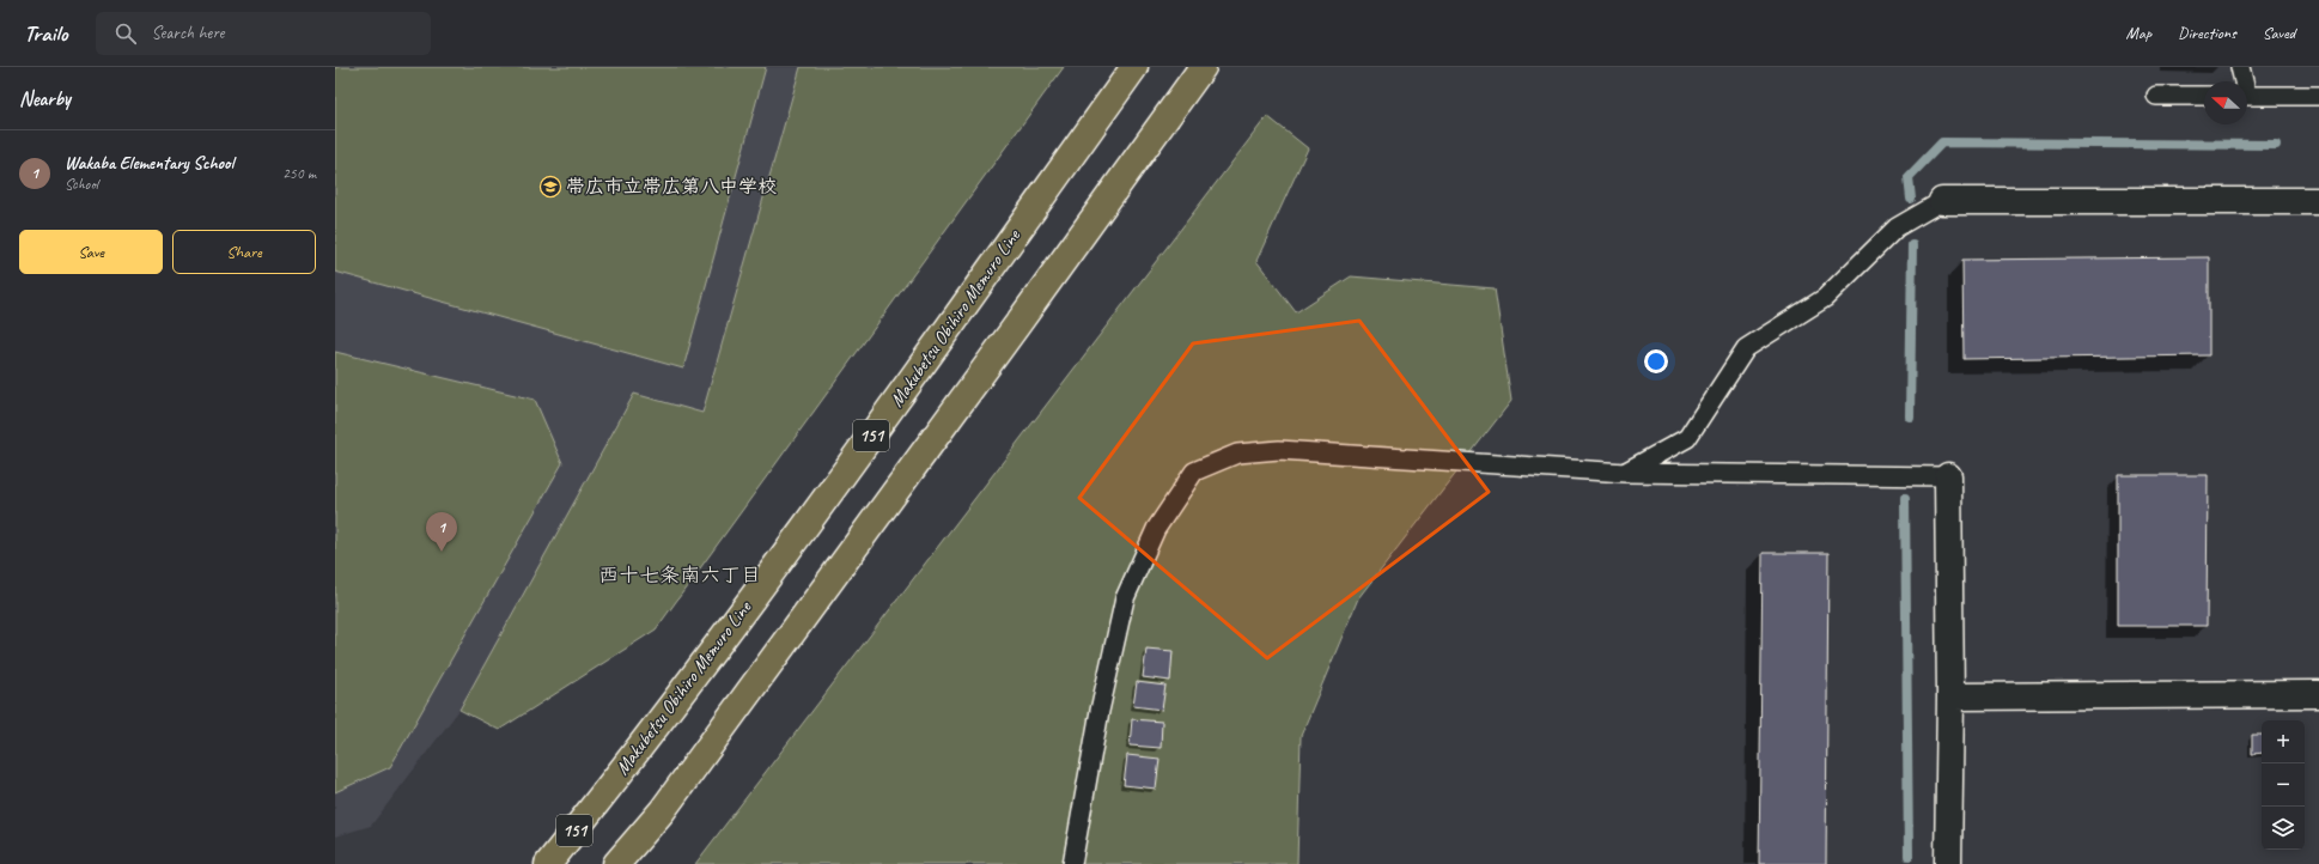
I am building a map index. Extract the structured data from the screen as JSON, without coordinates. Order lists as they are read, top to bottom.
{
  "streets": {
    "main road": ["Makubetsu Obihiro Memuro Line", "151"]
  },
  "districts": ["西十七条南六丁目"],
  "places": {
    "school or university": ["帯広市立帯広第八中学校"]
  },
  "north": "left",
  "page": {
    "header": "Trailo",
    "search": "Search here",
    "nav": ["Map", "Directions", "Saved"],
    "heading": "Nearby",
    "list": [
      {
        "mark": "1",
        "name": "Wakaba Elementary School",
        "note": "School",
        "value": "250 m"
      }
    ],
    "buttons": ["Save", "Share"],
    "pins": "1",
    "map_buttons": ["+", "−"]
  }
}
